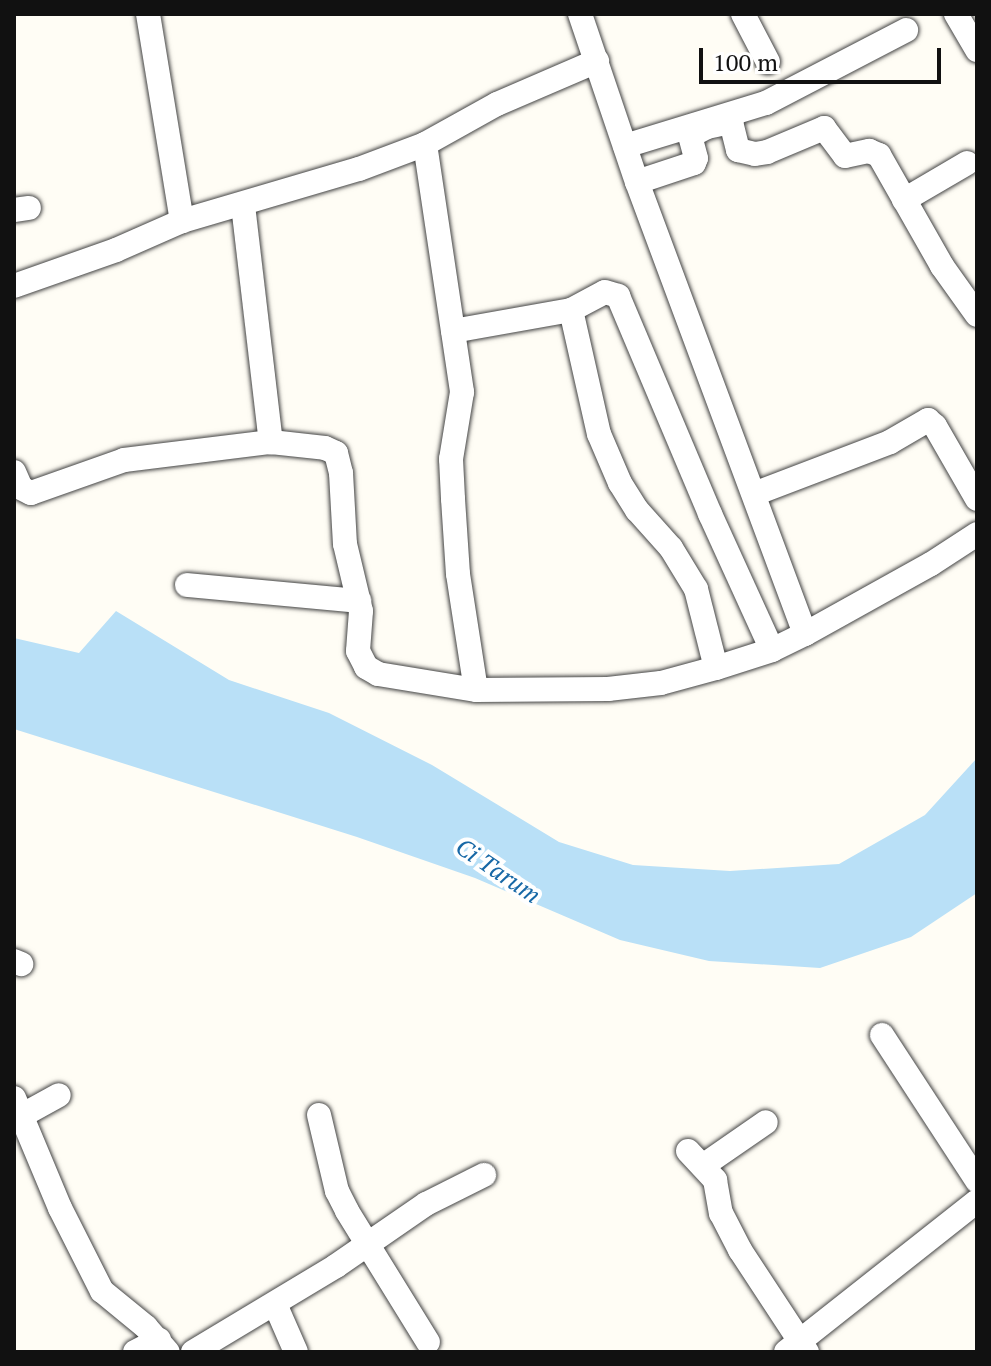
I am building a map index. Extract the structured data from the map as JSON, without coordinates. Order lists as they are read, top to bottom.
{
  "water": ["Ci Tarum"],
  "scale_bar": "100 m"
}
